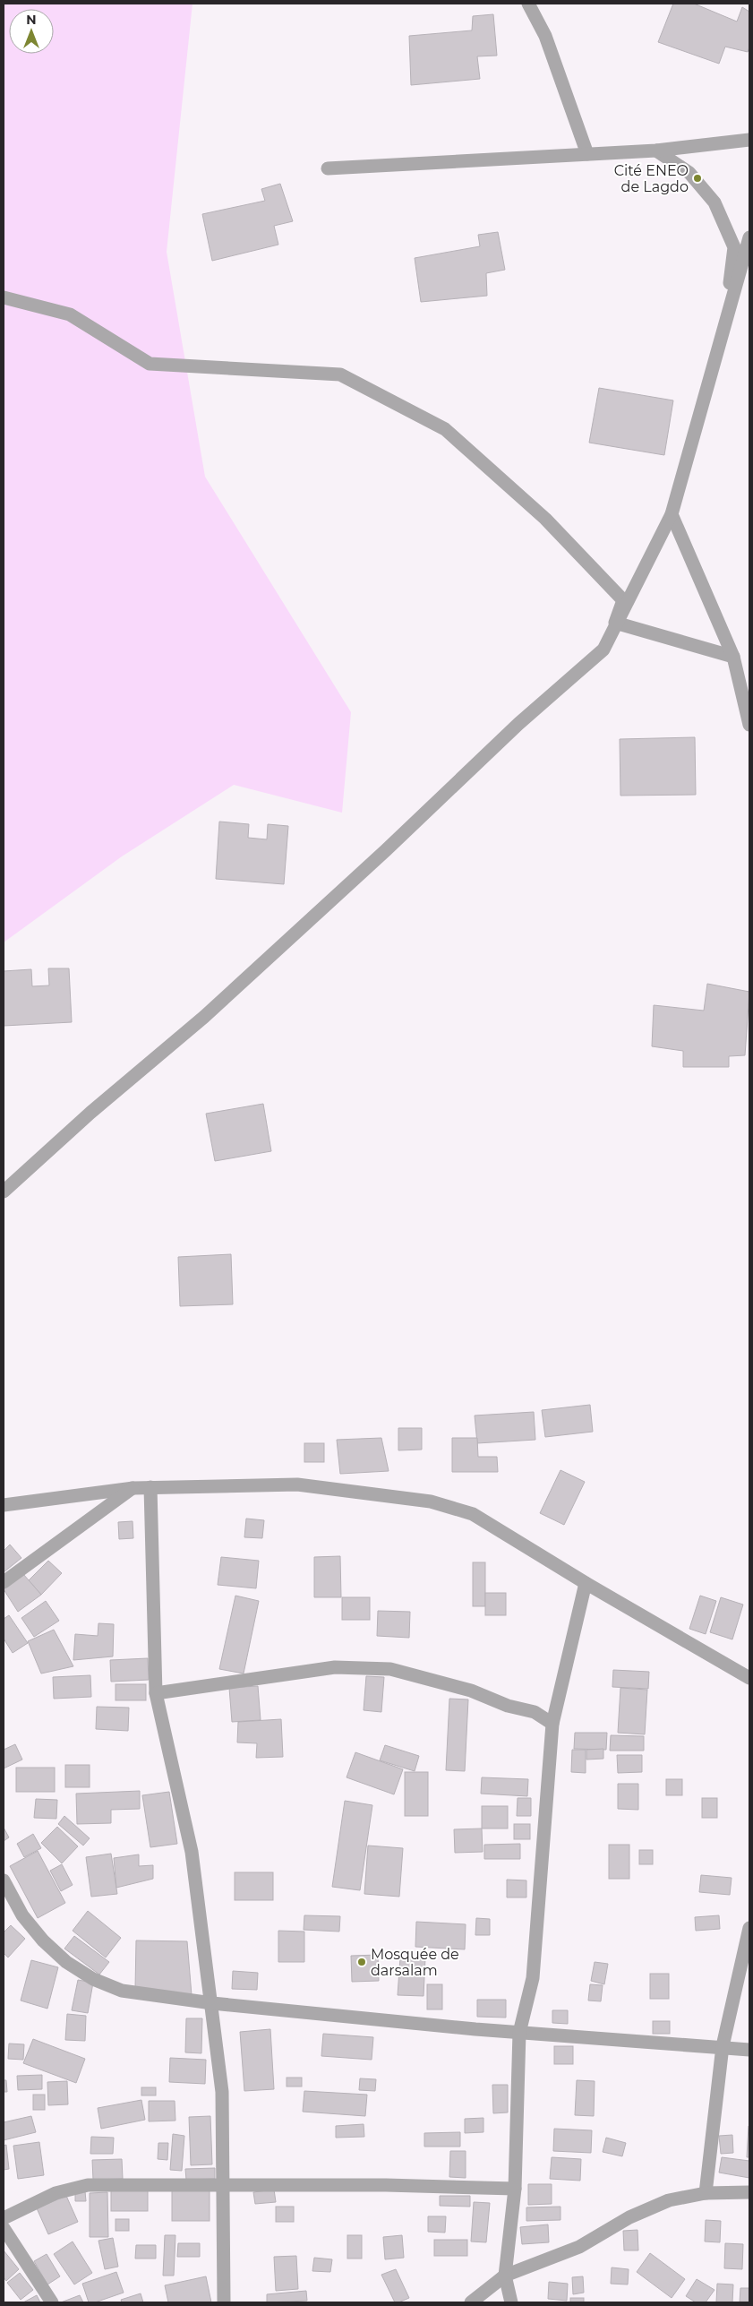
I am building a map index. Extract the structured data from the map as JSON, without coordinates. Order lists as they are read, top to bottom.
{
  "places": ["Cité ENEO de Lagdo", "Mosquée de darsalam"],
  "north": "top"
}
